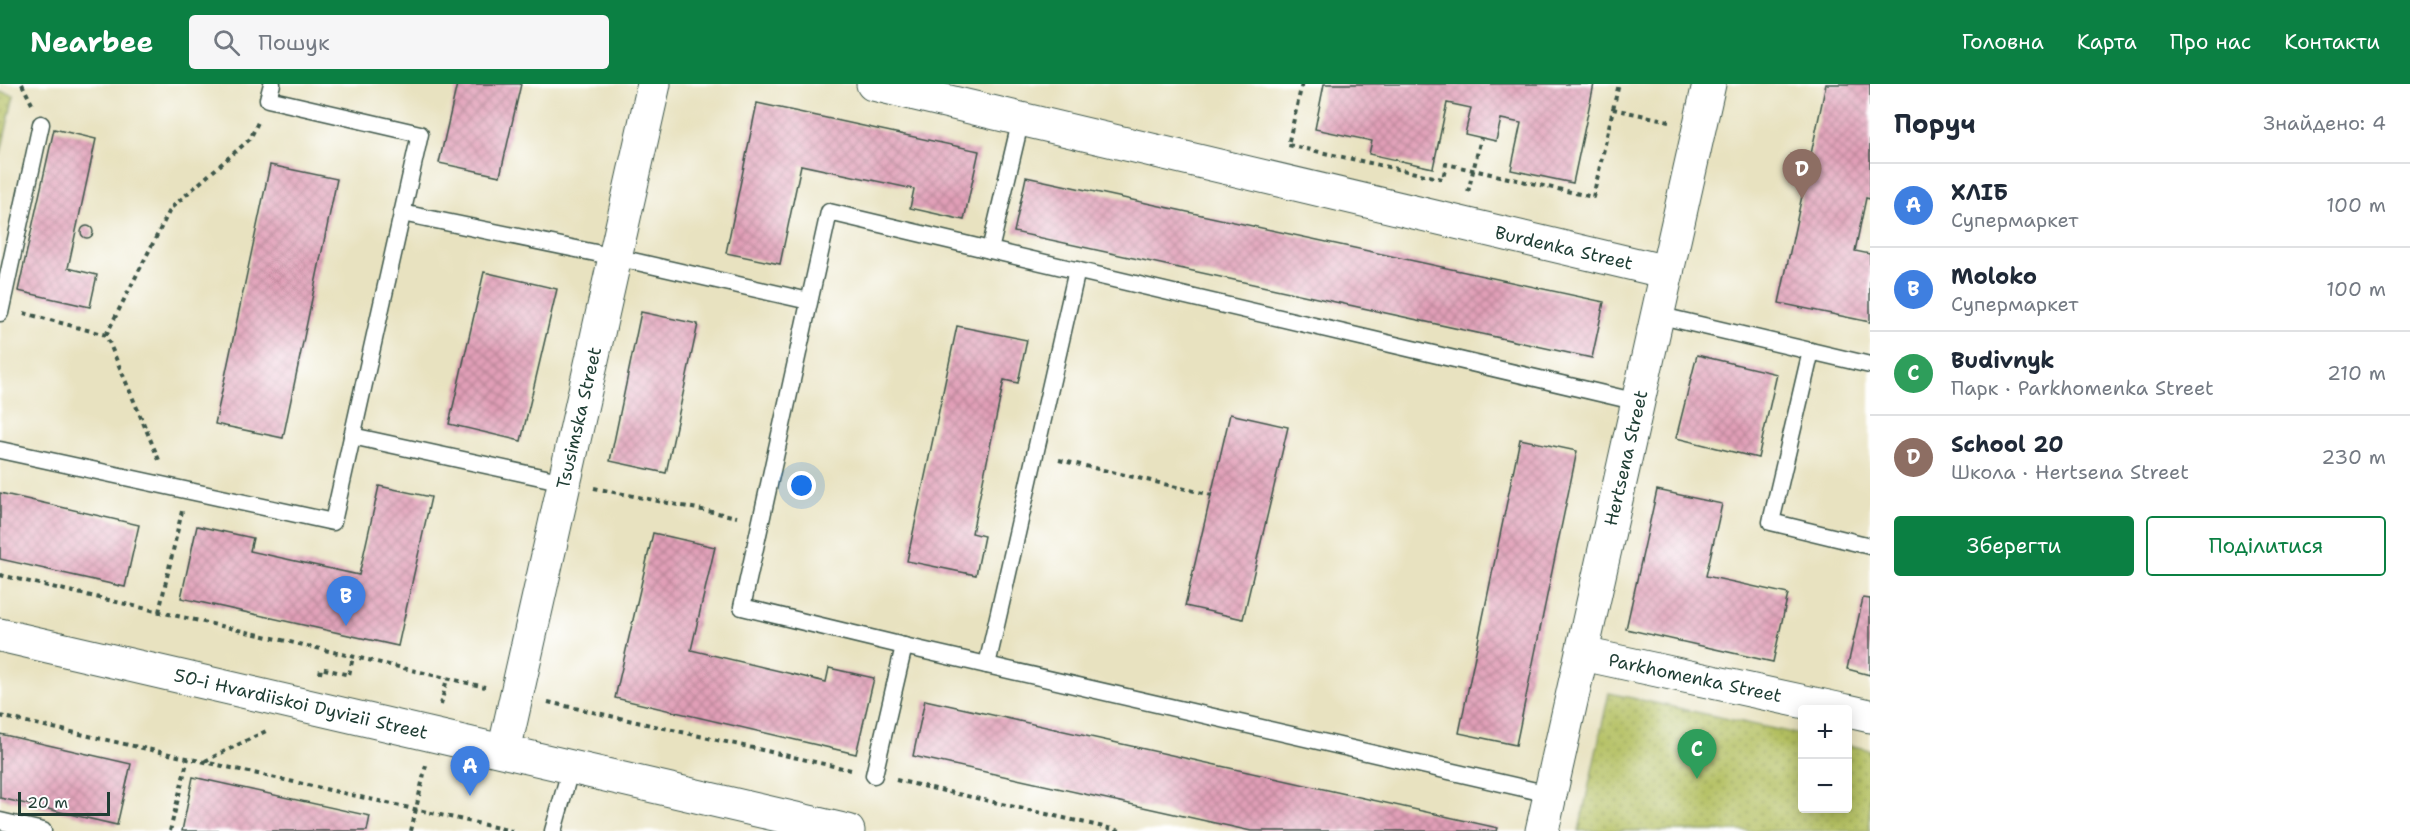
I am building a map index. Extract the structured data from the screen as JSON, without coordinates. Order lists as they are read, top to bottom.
{
  "streets": {
    "street": [
      "Burdenka Street",
      "Tsusimska Street",
      "Hertsena Street",
      "Parkhomenka Street",
      "50-i Hvardiiskoi Dyvizii Street"
    ]
  },
  "crossings": [
    ["Burdenka Street", "Hertsena Street"],
    ["Tsusimska Street", "50-i Hvardiiskoi Dyvizii Street"],
    ["Hertsena Street", "Parkhomenka Street"]
  ],
  "scale_bar": "20 m",
  "page": {
    "header": "Nearbee",
    "search": "Пошук",
    "nav": [
      "Головна",
      "Карта",
      "Про нас",
      "Контакти"
    ],
    "heading": ["Поруч", "Знайдено: 4"],
    "pins": [
      "D",
      "B",
      "C",
      "A"
    ],
    "list": [
      {
        "mark": "A",
        "name": "ХЛІБ",
        "note": "Супермаркет",
        "value": "100 m"
      },
      {
        "mark": "B",
        "name": "Moloko",
        "note": "Супермаркет",
        "value": "100 m"
      },
      {
        "mark": "C",
        "name": "Budivnyk",
        "note": "Парк · Parkhomenka Street",
        "value": "210 m"
      },
      {
        "mark": "D",
        "name": "School 20",
        "note": "Школа · Hertsena Street",
        "value": "230 m"
      }
    ],
    "buttons": ["Зберегти", "Поділитися"],
    "map_buttons": ["+", "−"],
    "scale": "20 m"
  }
}
